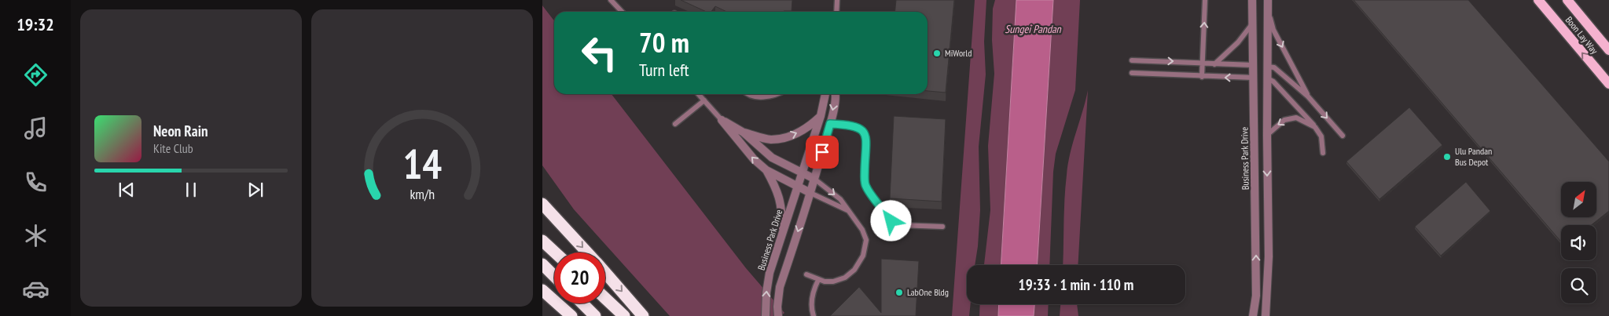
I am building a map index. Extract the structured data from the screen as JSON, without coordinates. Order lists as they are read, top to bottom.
{
  "streets": {
    "main road": ["Boon Lay Way"],
    "street": ["Business Park Drive"]
  },
  "water": ["Sungei Pandan"],
  "places": ["MiWorld", "Ulu Pandan Bus Depot", "LabOne Bldg"],
  "north": "top right",
  "page": {
    "tabs": "19:32",
    "turn": ["70 m", "Turn left"],
    "song": ["Neon Rain", "Kite Club"],
    "limit": "20",
    "trip": "19:33 · 1 min · 110 m",
    "gauge": ["14", "km/h"]
  }
}
